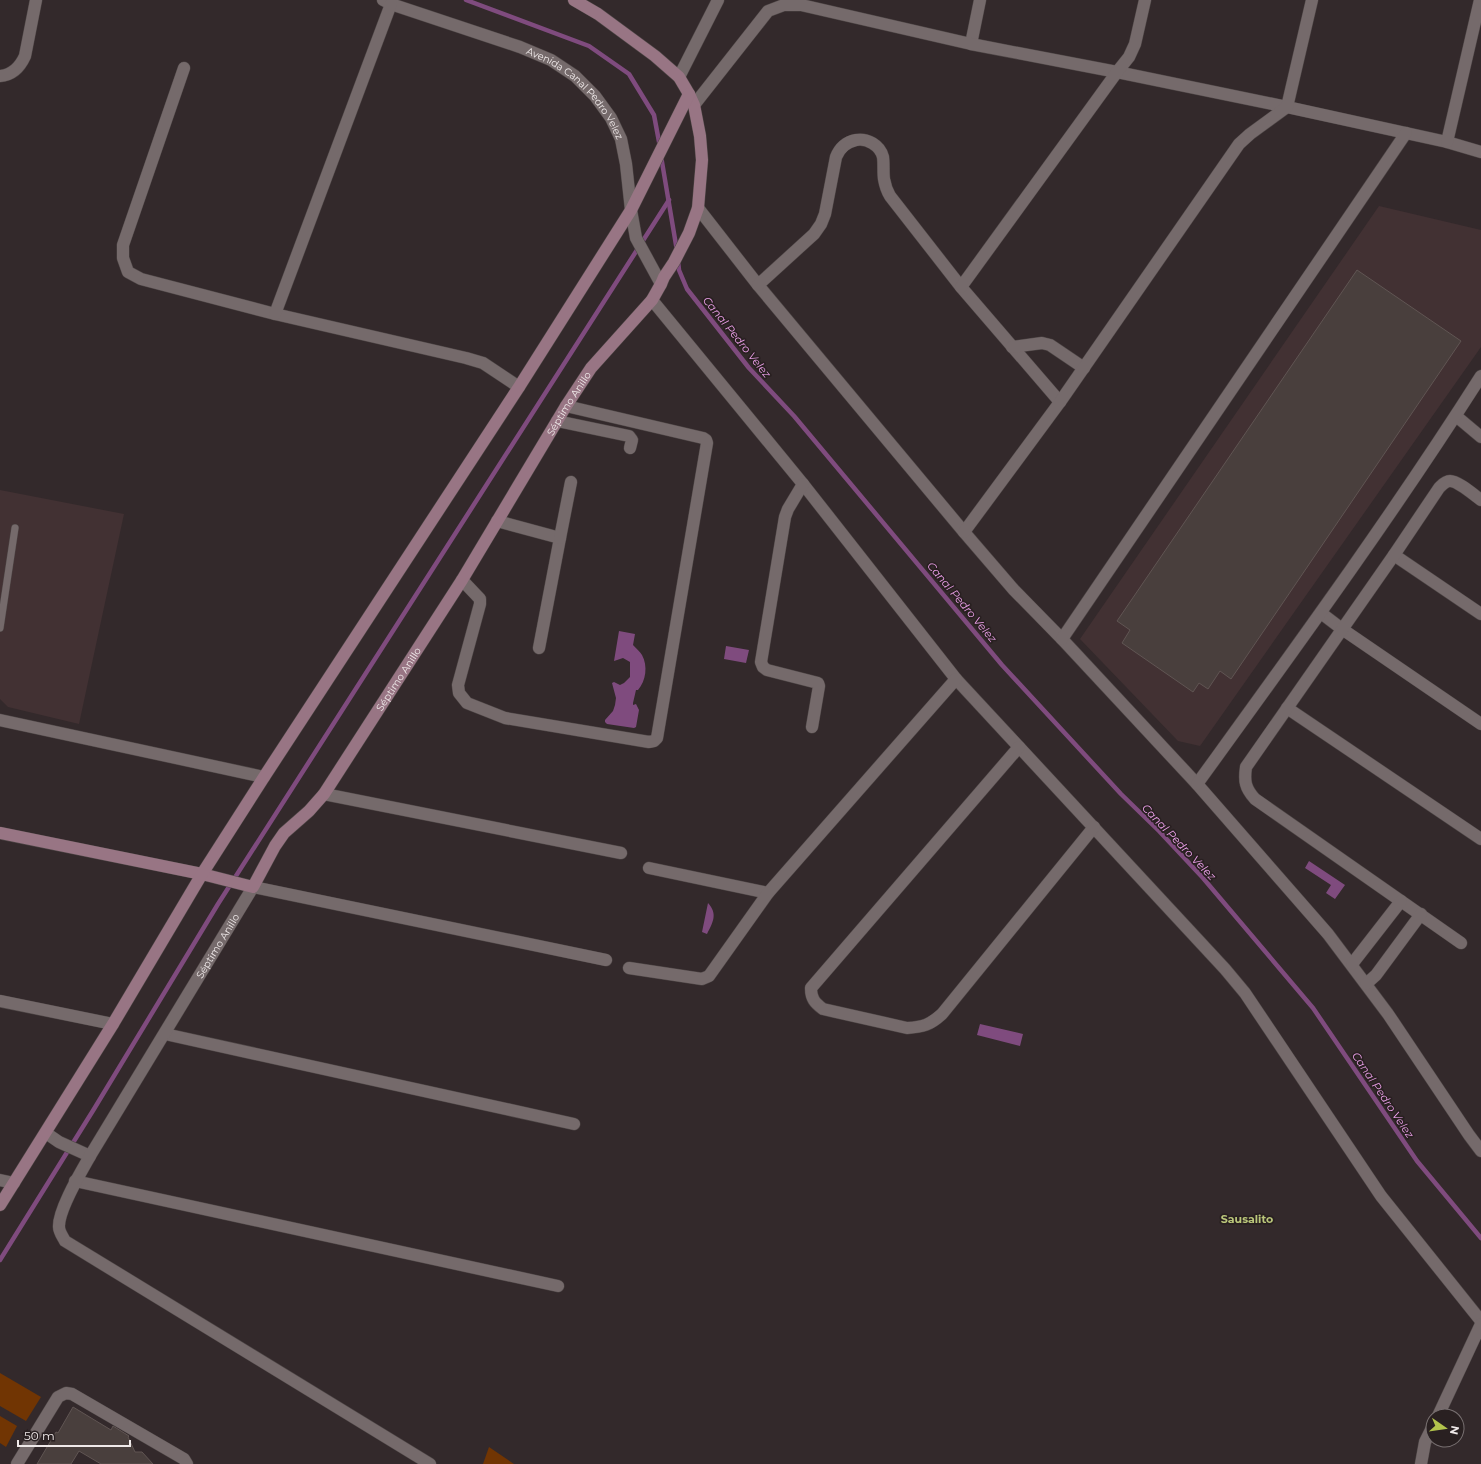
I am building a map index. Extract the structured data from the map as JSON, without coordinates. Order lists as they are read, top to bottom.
{
  "streets": {
    "street": ["Avenida Canal Pedro Velez", "Séptimo Anillo"]
  },
  "crossings": [
    ["Avenida Canal Pedro Velez", "Séptimo Anillo"]
  ],
  "districts": ["Sausalito"],
  "water": ["Canal Pedro Velez"],
  "scale_bar": "50 m",
  "north": "right"
}
